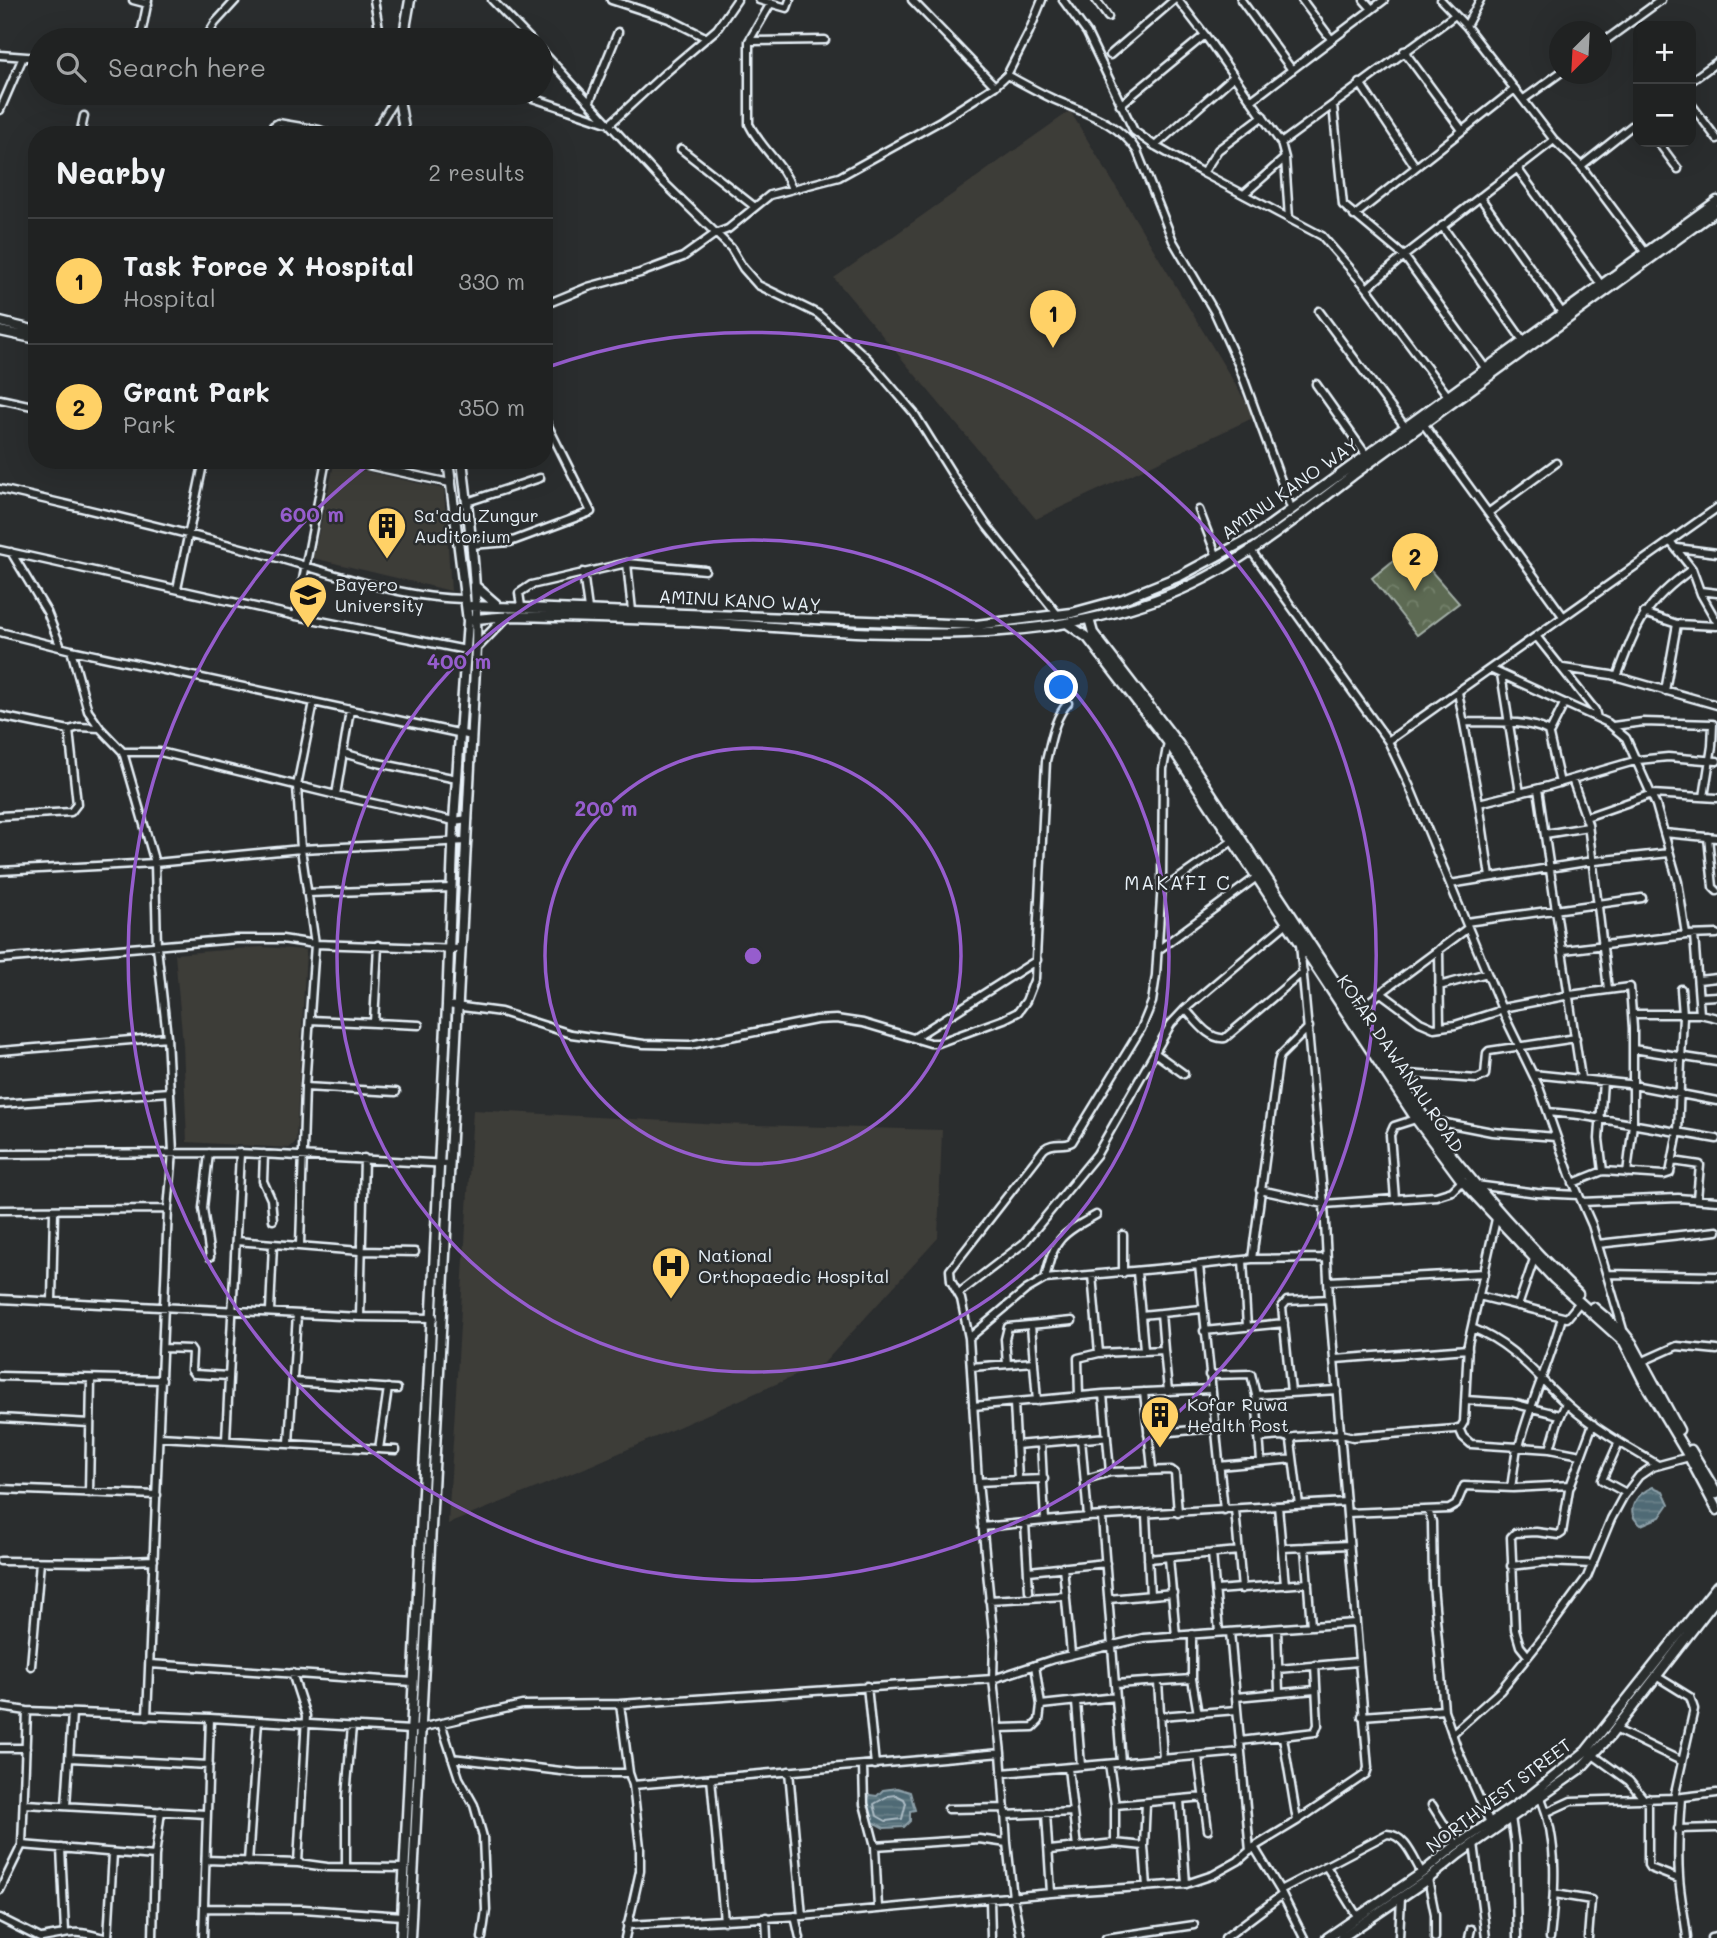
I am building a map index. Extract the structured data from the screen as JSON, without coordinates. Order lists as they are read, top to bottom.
{
  "streets": {
    "main road": ["AMINU KANO WAY", "KOFAR DAWANAU ROAD", "NORTHWEST STREET"]
  },
  "crossings": [
    ["AMINU KANO WAY", "KOFAR DAWANAU ROAD"]
  ],
  "districts": ["MAKAFI C"],
  "places": {
    "building": ["Sa'adu Zungur Auditorium", "Kofar Ruwa Health Post"],
    "school or university": ["Bayero University"],
    "hospital": ["National Orthopaedic Hospital"]
  },
  "north": "bottom left",
  "page": {
    "map_buttons": ["+", "−"],
    "search": "Search here",
    "heading": ["Nearby", "2 results"],
    "list": [
      {
        "mark": "1",
        "name": "Task Force X Hospital",
        "note": "Hospital",
        "value": "330 m"
      },
      {
        "mark": "2",
        "name": "Grant Park",
        "note": "Park",
        "value": "350 m"
      }
    ],
    "pins": ["1", "2"]
  },
  "rings": ["600 m", "400 m", "200 m"]
}
